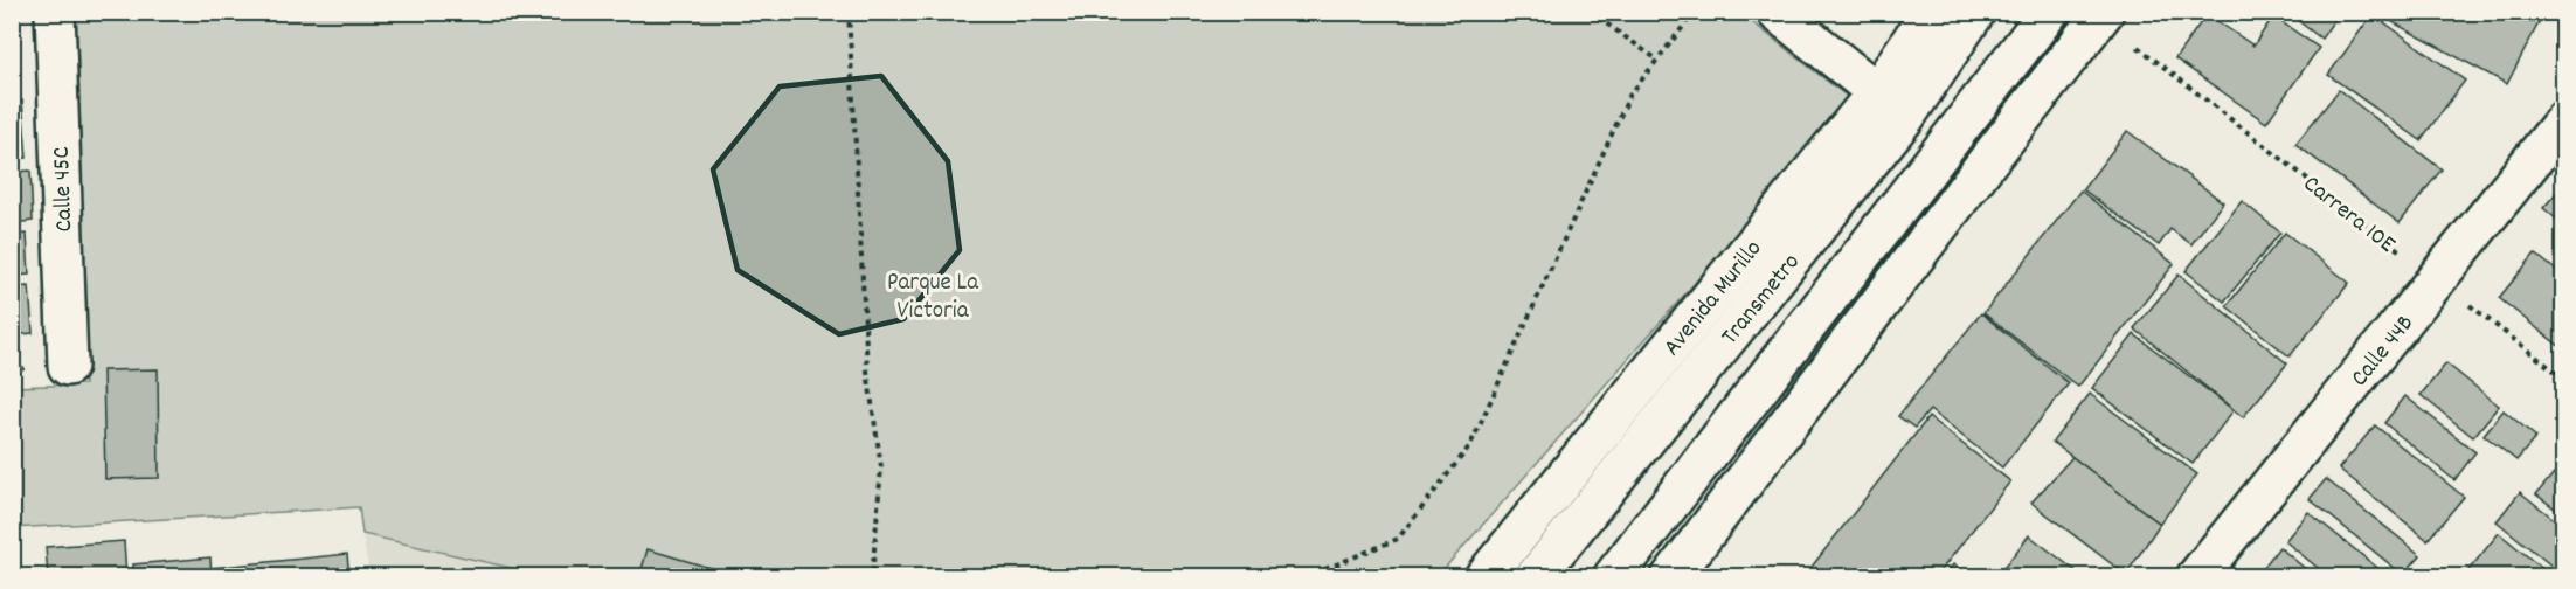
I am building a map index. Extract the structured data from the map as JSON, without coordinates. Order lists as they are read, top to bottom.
{
  "streets": {
    "main road": [
      "Calle 45C",
      "Avenida Murillo",
      "Transmetro",
      "Calle 44B"
    ],
    "path": ["Carrera 10E"]
  },
  "crossings": [
    ["Carrera 10E", "Calle 44B"]
  ],
  "parks": ["Parque La Victoria"]
}
